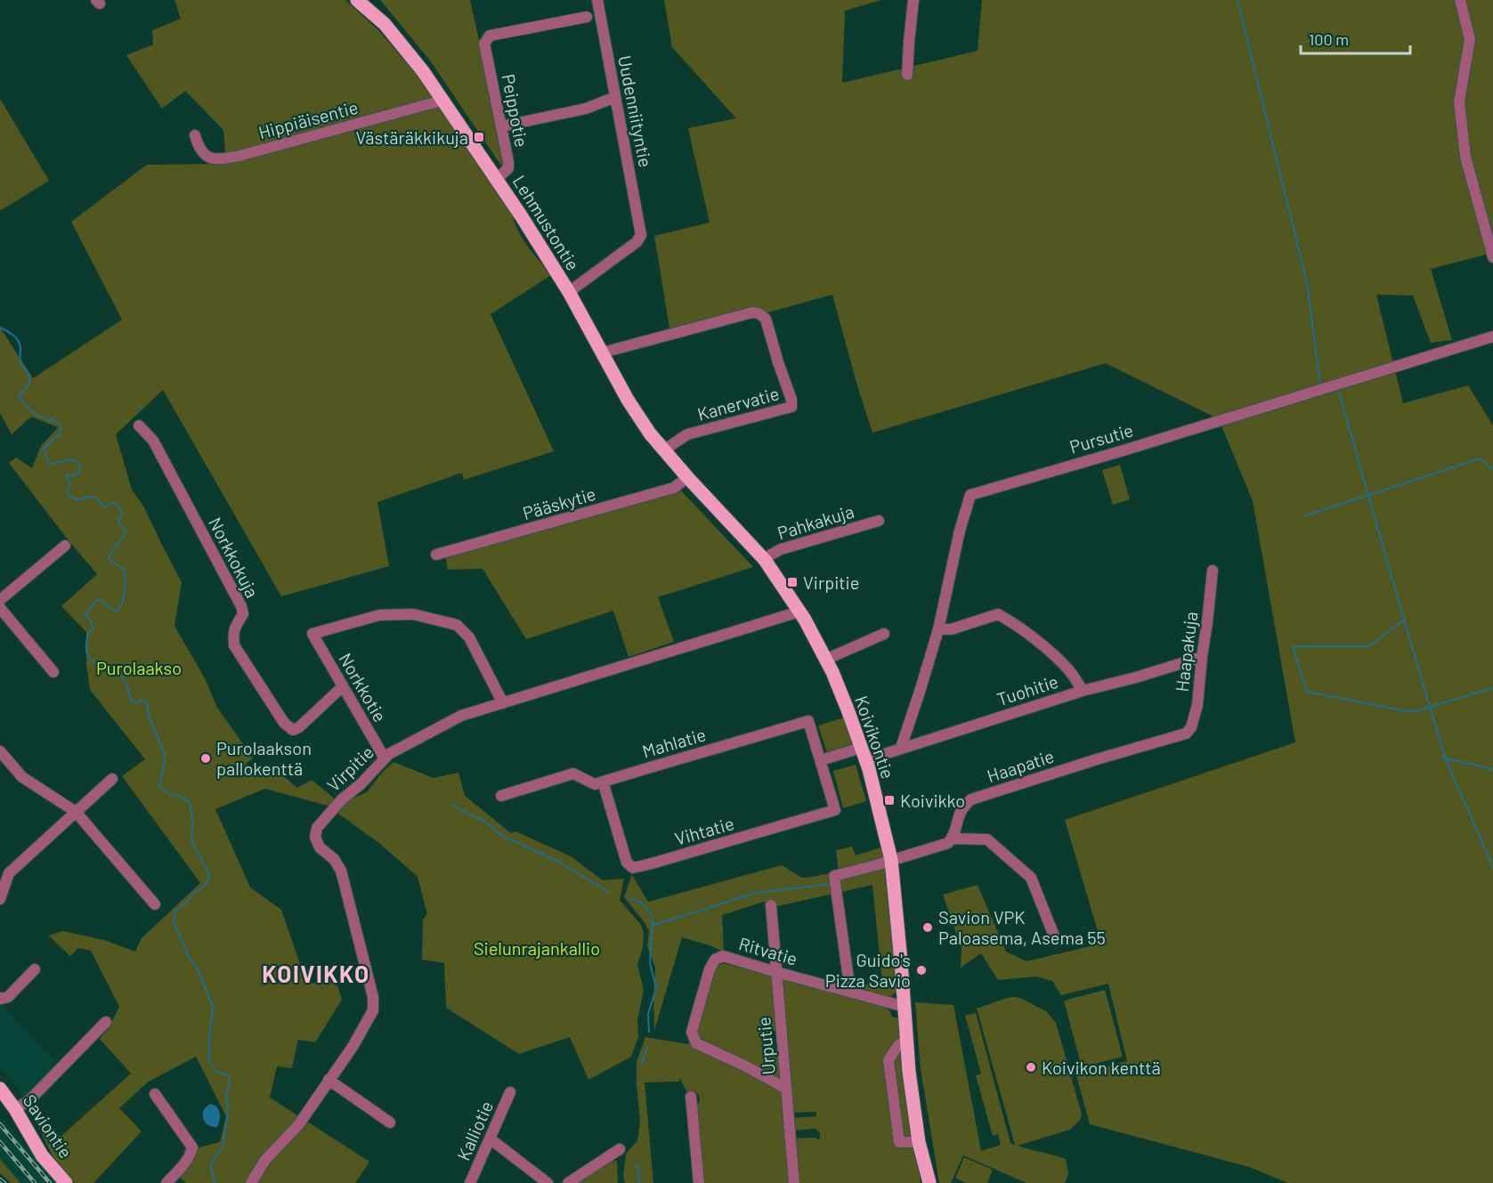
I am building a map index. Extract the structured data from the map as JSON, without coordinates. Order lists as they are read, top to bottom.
{
  "streets": {
    "main road": ["Lehmustontie", "Koivikontie", "Saviontie"],
    "street": [
      "Peippotie",
      "Uudenniityntie",
      "Hippiäisentie",
      "Kanervatie",
      "Pursutie",
      "Pääskytie",
      "Pahkakuja",
      "Norkkokuja",
      "Haapakuja",
      "Norkkotie",
      "Tuohitie",
      "Mahlatie",
      "Haapatie",
      "Virpitie",
      "Vihtatie",
      "Ritvatie",
      "Urputie",
      "Kalliotie"
    ]
  },
  "crossings": [
    ["Peippotie", "Lehmustontie"],
    ["Uudenniityntie", "Lehmustontie"],
    ["Hippiäisentie", "Lehmustontie"],
    ["Lehmustontie", "Kanervatie"],
    ["Lehmustontie", "Pääskytie"],
    ["Lehmustontie", "Koivikontie"],
    ["Pursutie", "Tuohitie"],
    ["Pääskytie", "Koivikontie"],
    ["Pahkakuja", "Koivikontie"],
    ["Norkkokuja", "Norkkotie"],
    ["Haapakuja", "Tuohitie"],
    ["Haapakuja", "Haapatie"],
    ["Norkkotie", "Virpitie"],
    ["Tuohitie", "Koivikontie"],
    ["Tuohitie", "Mahlatie"],
    ["Koivikontie", "Virpitie"],
    ["Koivikontie", "Ritvatie"],
    ["Mahlatie", "Vihtatie"],
    ["Ritvatie", "Urputie"]
  ],
  "districts": ["KOIVIKKO"],
  "parks": ["Purolaakso", "Sielunrajankallio"],
  "places": {
    "transit": ["Västäräkkikuja", "Virpitie", "Koivikko"],
    "other": [
      "Purolaakson pallokenttä",
      "Savion VPK Paloasema, Asema 55",
      "Guido's Pizza Savio",
      "Koivikon kenttä"
    ]
  },
  "scale_bar": "100 m"
}
